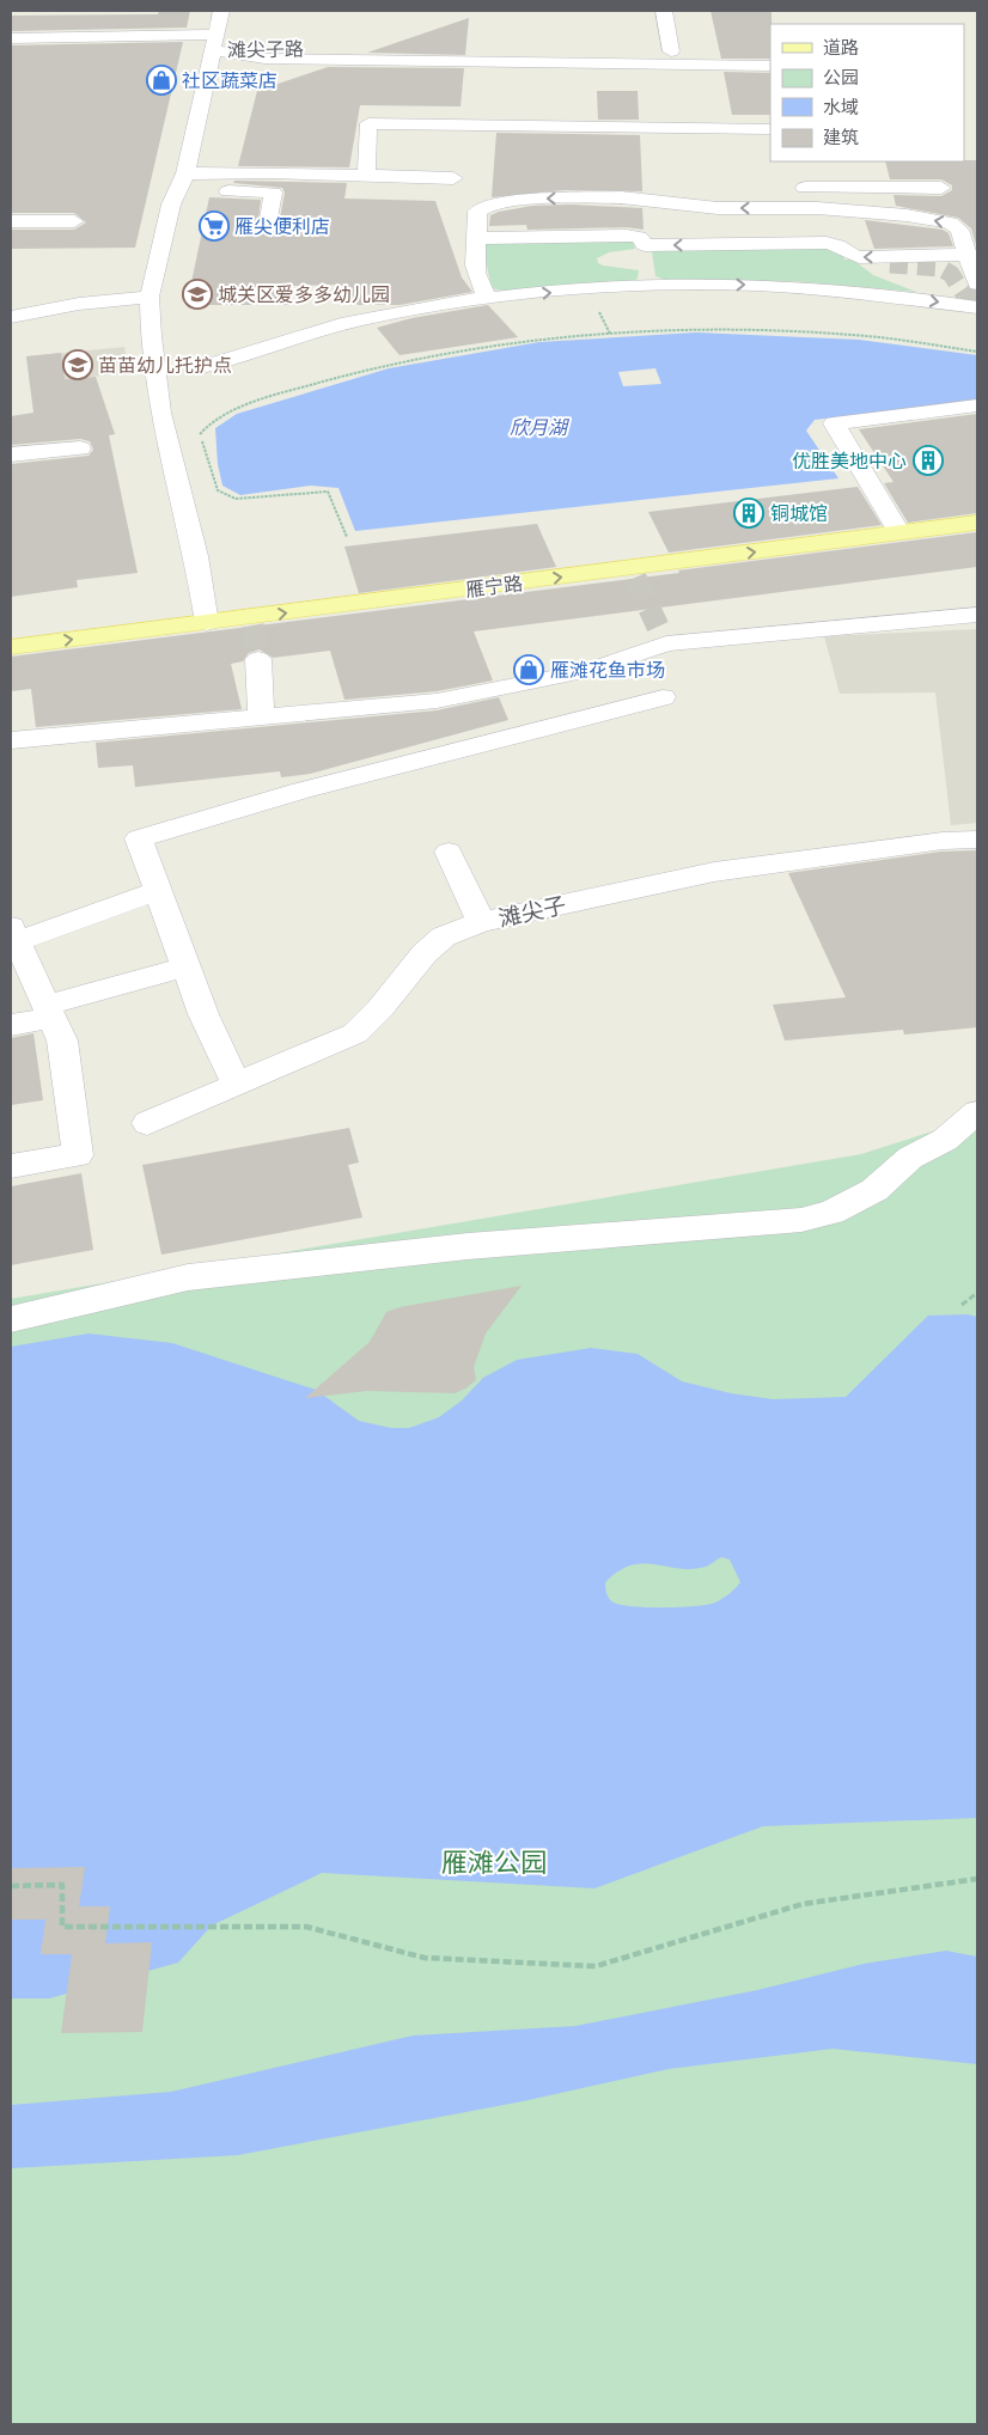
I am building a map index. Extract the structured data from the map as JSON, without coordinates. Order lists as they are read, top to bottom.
{
  "streets": {
    "main road": ["雁宁路"],
    "street": ["滩尖子路", "滩尖子"]
  },
  "one_way": ["雁宁路"],
  "water": ["欣月湖"],
  "parks": ["雁滩公园"],
  "places": {
    "shop": ["社区蔬菜店", "雁滩花鱼市场"],
    "supermarket": ["雁尖便利店"],
    "school or university": ["城关区爱多多幼儿园", "苗苗幼儿托护点"],
    "building": ["优胜美地中心", "铜城馆"]
  },
  "legend": [
    "道路",
    "公园",
    "水域",
    "建筑"
  ]
}
